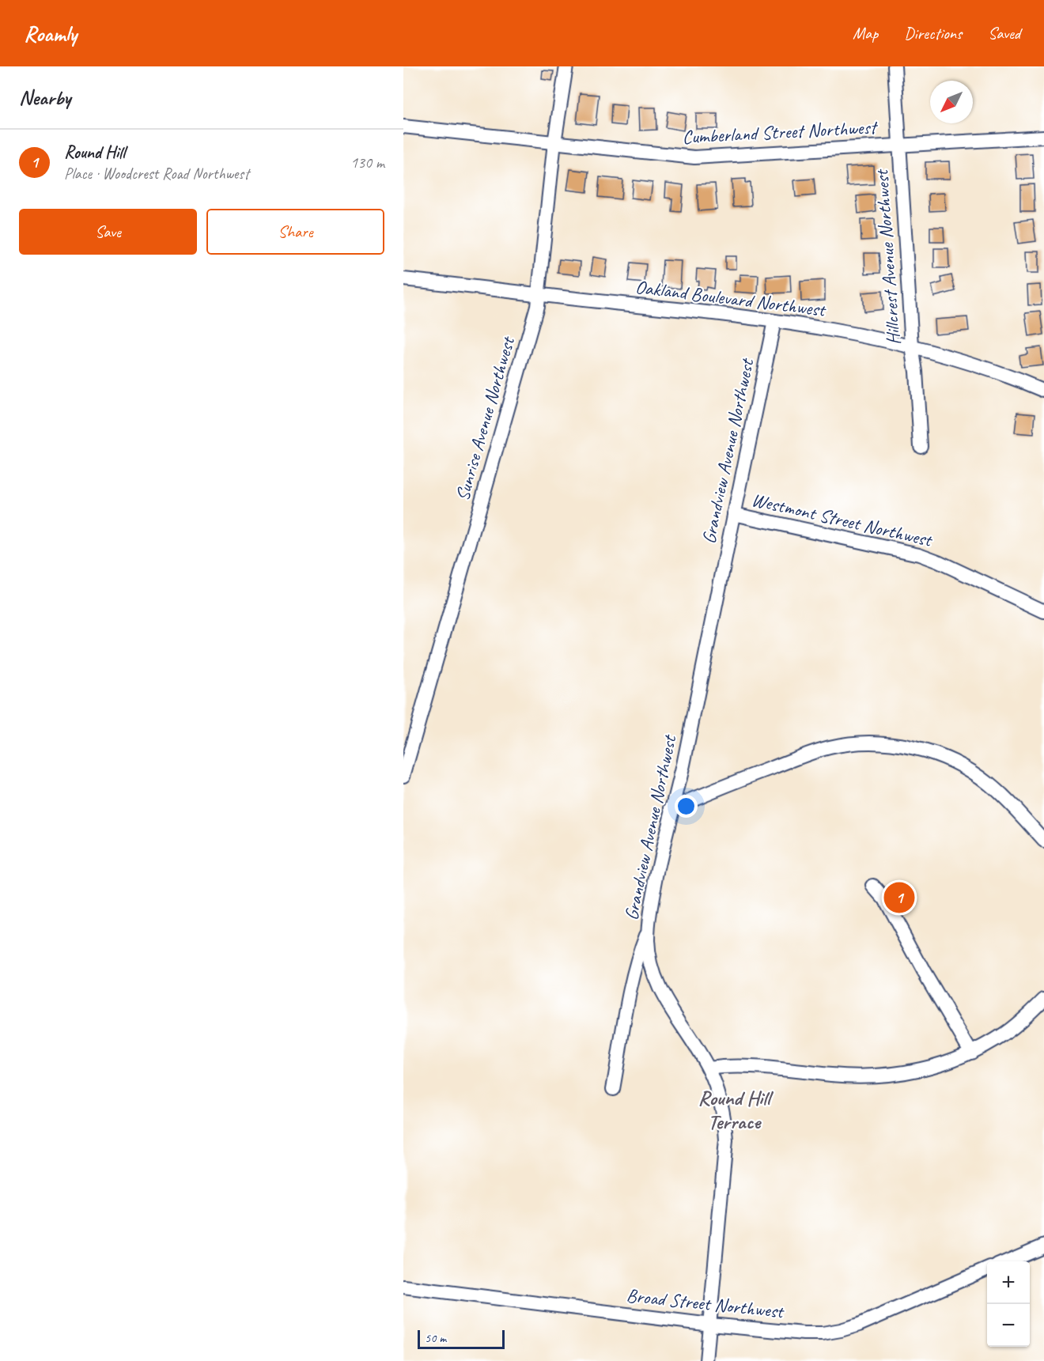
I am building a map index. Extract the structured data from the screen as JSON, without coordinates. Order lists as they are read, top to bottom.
{
  "streets": {
    "street": [
      "Cumberland Street Northwest",
      "Hillcrest Avenue Northwest",
      "Oakland Boulevard Northwest",
      "Sunrise Avenue Northwest",
      "Grandview Avenue Northwest",
      "Westmont Street Northwest",
      "Broad Street Northwest"
    ]
  },
  "crossings": [
    ["Cumberland Street Northwest", "Hillcrest Avenue Northwest"],
    ["Cumberland Street Northwest", "Sunrise Avenue Northwest"],
    ["Hillcrest Avenue Northwest", "Oakland Boulevard Northwest"],
    ["Oakland Boulevard Northwest", "Sunrise Avenue Northwest"],
    ["Oakland Boulevard Northwest", "Grandview Avenue Northwest"],
    ["Grandview Avenue Northwest", "Westmont Street Northwest"],
    ["Grandview Avenue Northwest", "Broad Street Northwest"]
  ],
  "districts": ["Round Hill Terrace"],
  "scale_bar": "50 m",
  "north": "bottom left",
  "page": {
    "header": "Roamly",
    "nav": ["Map", "Directions", "Saved"],
    "heading": "Nearby",
    "list": [
      {
        "mark": "1",
        "name": "Round Hill",
        "note": "Place · Woodcrest Road Northwest",
        "value": "130 m"
      }
    ],
    "buttons": ["Save", "Share"],
    "pins": "1",
    "map_buttons": ["+", "−"],
    "scale": "50 m"
  }
}
